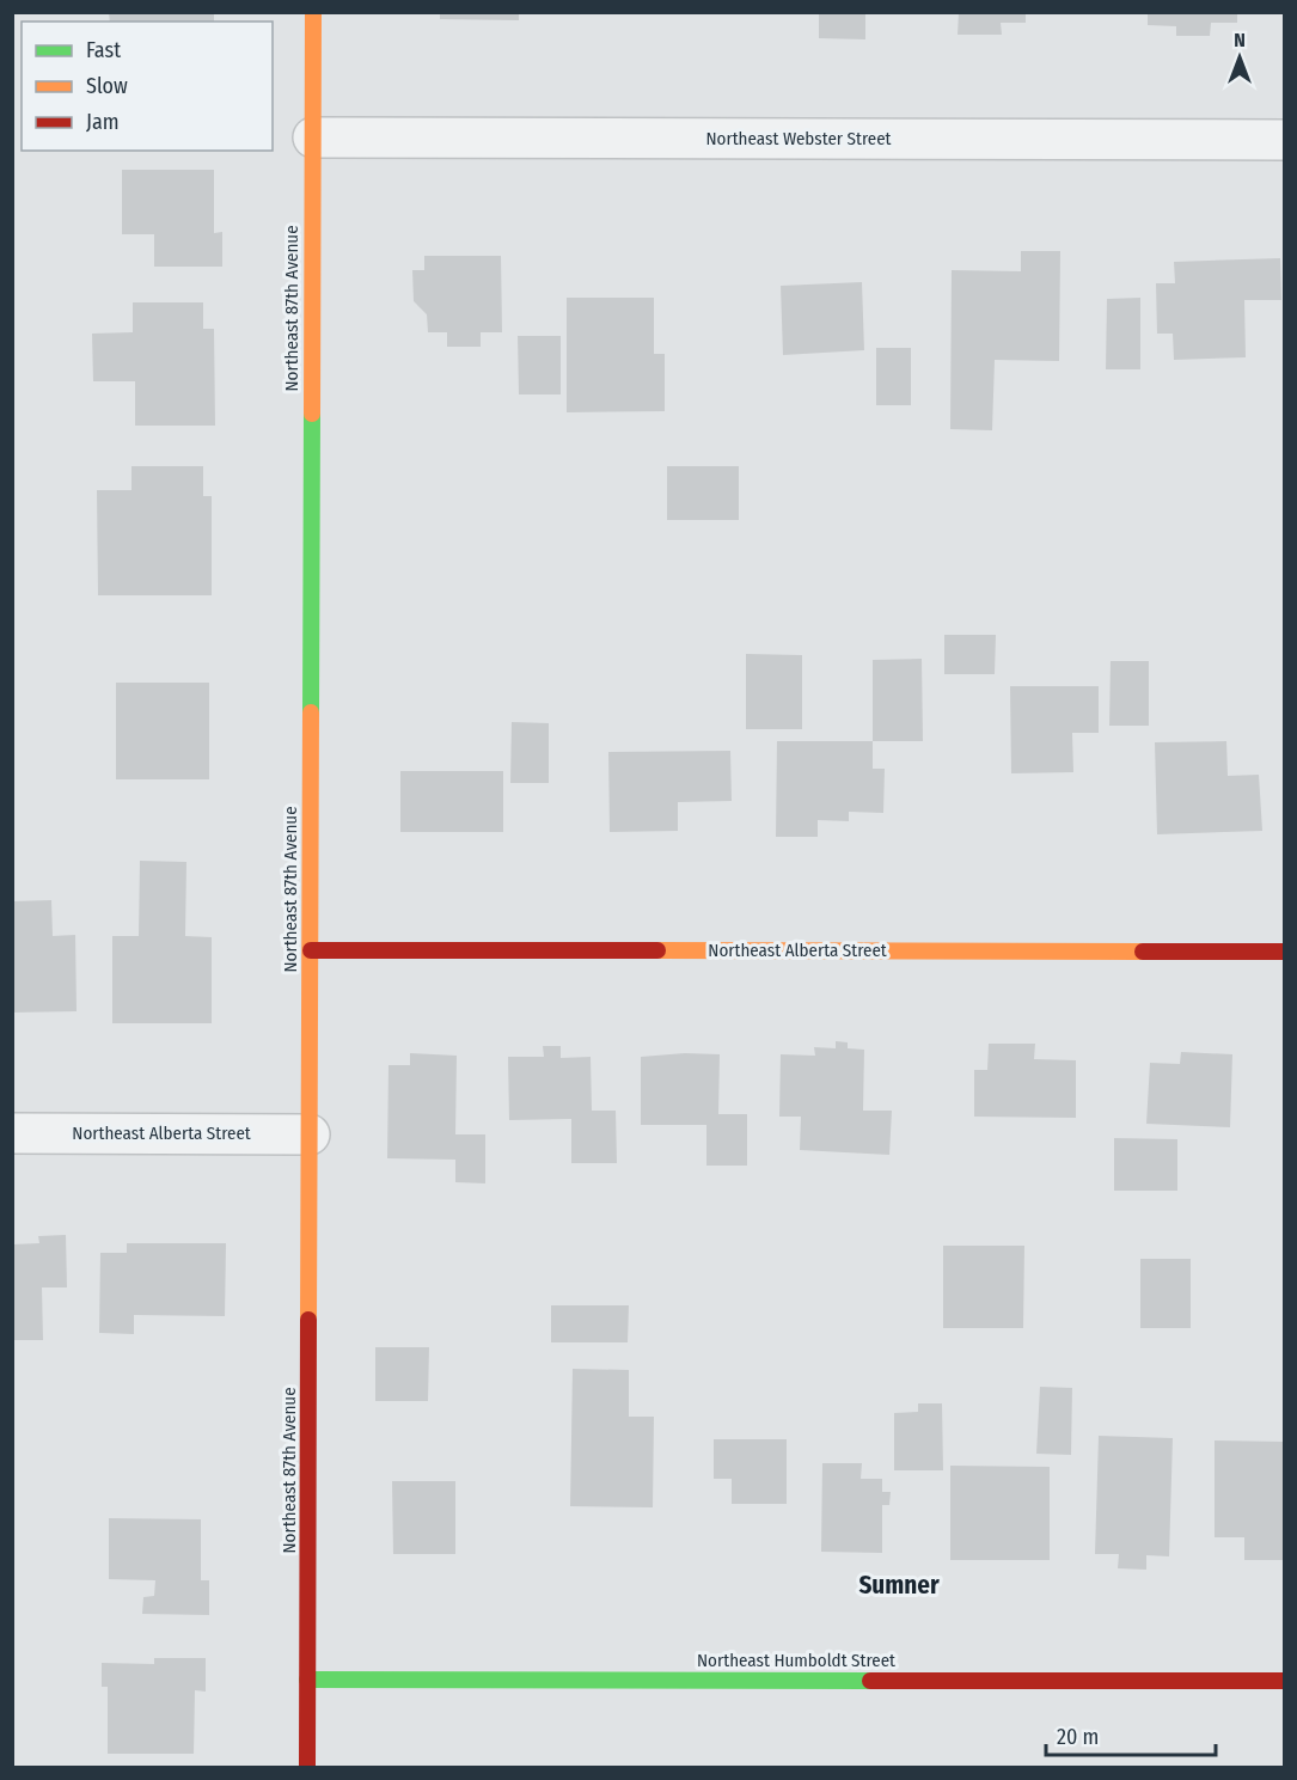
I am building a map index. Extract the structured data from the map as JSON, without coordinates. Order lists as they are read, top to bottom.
{
  "streets": {
    "street": [
      "Northeast Webster Street",
      "Northeast 87th Avenue",
      "Northeast Alberta Street",
      "Northeast Humboldt Street"
    ]
  },
  "crossings": [
    ["Northeast Webster Street", "Northeast 87th Avenue"],
    ["Northeast 87th Avenue", "Northeast Alberta Street"],
    ["Northeast 87th Avenue", "Northeast Humboldt Street"]
  ],
  "districts": ["Sumner"],
  "legend": ["Fast", "Slow", "Jam"],
  "scale_bar": "20 m",
  "north": "top"
}
